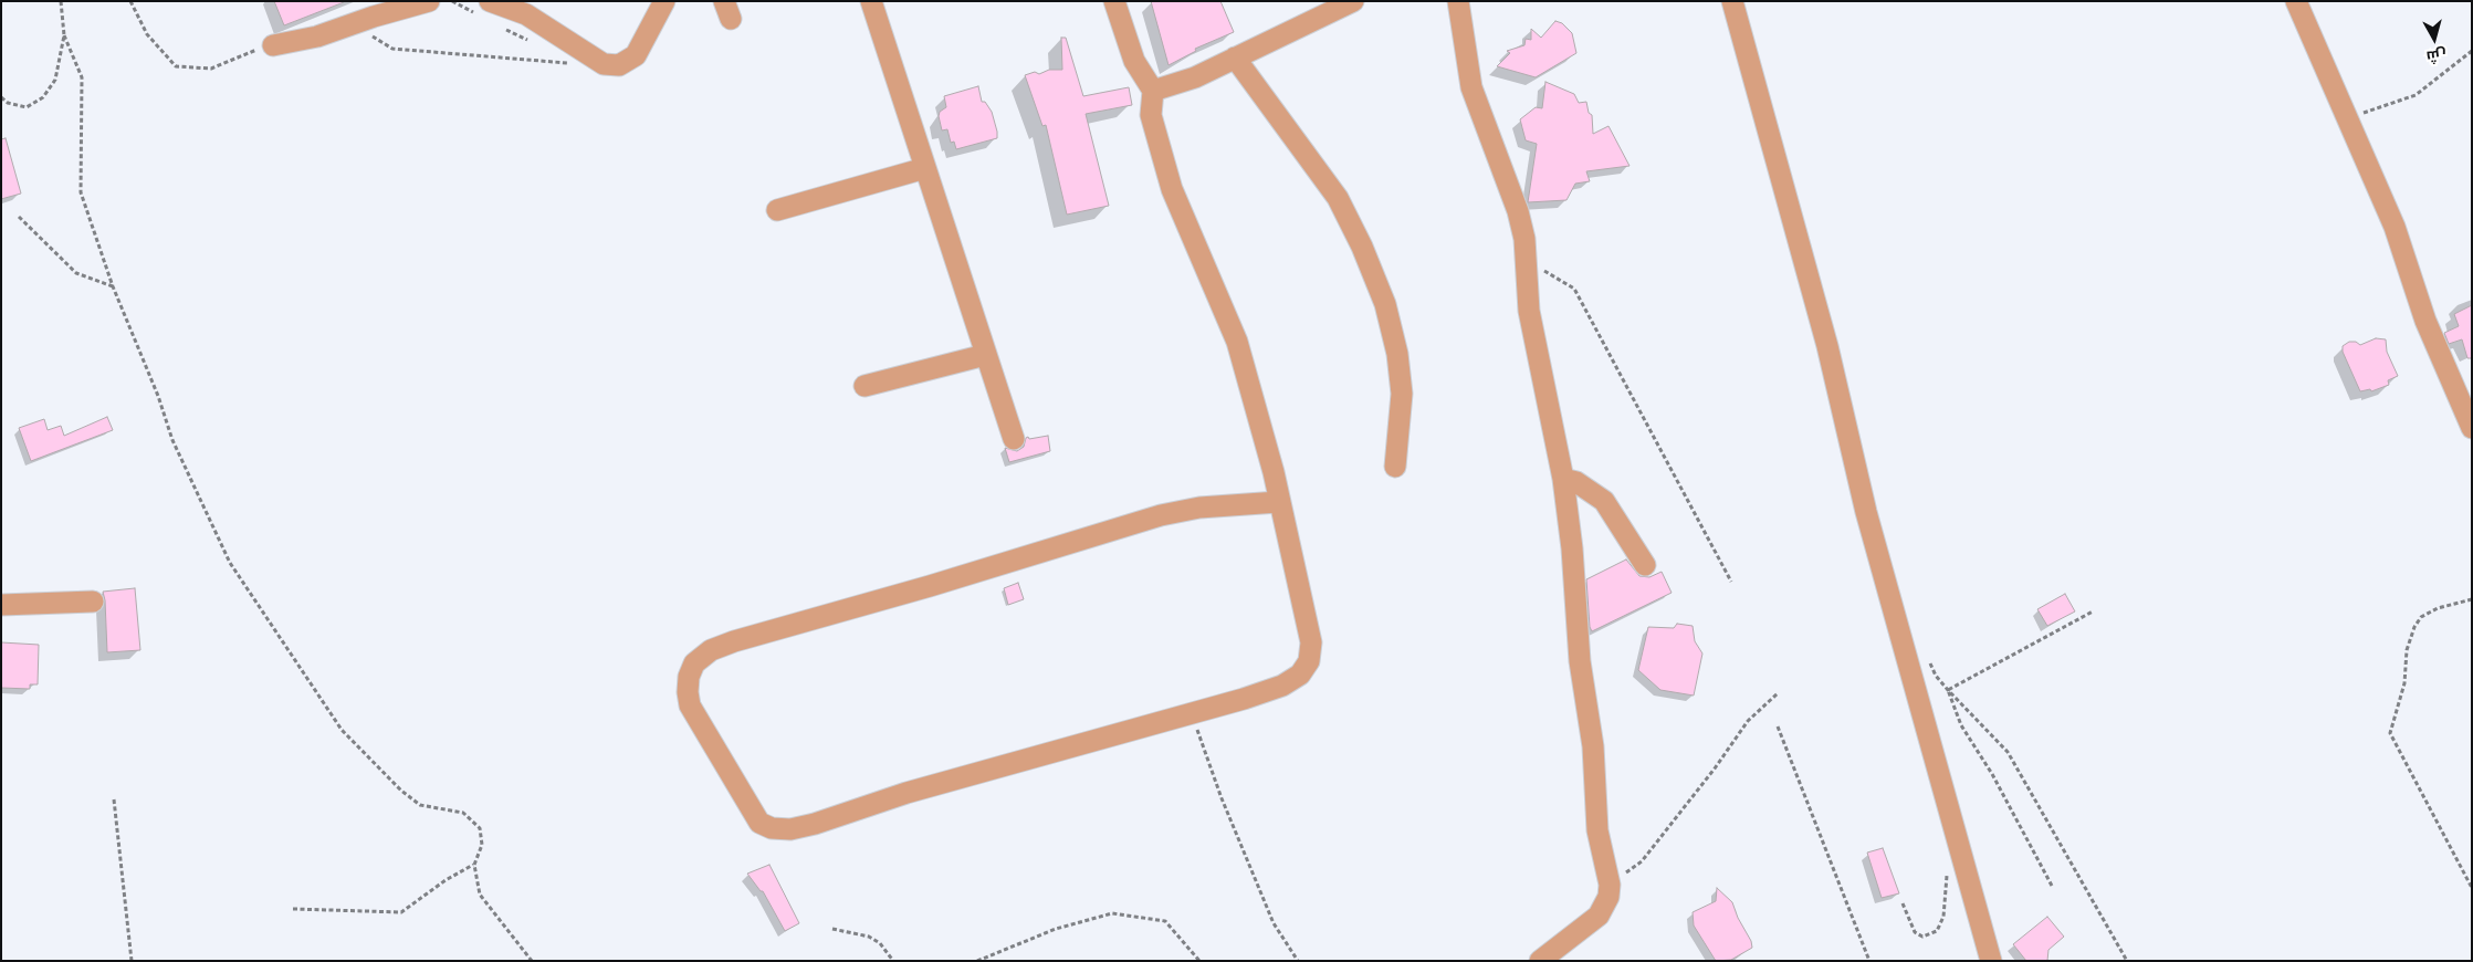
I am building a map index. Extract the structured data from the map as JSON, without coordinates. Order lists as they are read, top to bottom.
{
  "north": "bottom"
}
